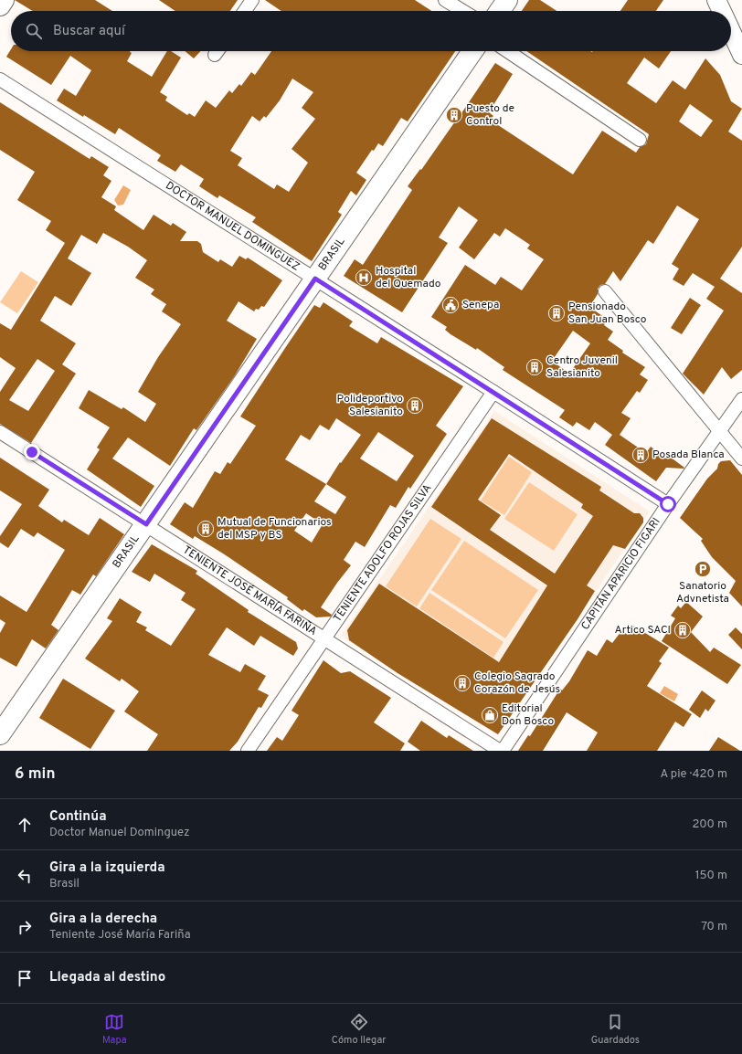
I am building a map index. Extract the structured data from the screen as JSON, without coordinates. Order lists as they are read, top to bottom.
{
  "streets": {
    "main road": ["BRASIL"],
    "street": [
      "DOCTOR MANUEL DOMINGUEZ",
      "TENIENTE ADOLFO ROJAS SILVA",
      "CAPITÁN APARICIO FIGARI",
      "TENIENTE JOSÉ MARÍA FARIÑA"
    ]
  },
  "crossings": [
    ["DOCTOR MANUEL DOMINGUEZ", "BRASIL"],
    ["DOCTOR MANUEL DOMINGUEZ", "TENIENTE ADOLFO ROJAS SILVA"],
    ["DOCTOR MANUEL DOMINGUEZ", "CAPITÁN APARICIO FIGARI"],
    ["BRASIL", "TENIENTE JOSÉ MARÍA FARIÑA"],
    ["TENIENTE ADOLFO ROJAS SILVA", "TENIENTE JOSÉ MARÍA FARIÑA"]
  ],
  "places": {
    "building": [
      "Puesto de Control",
      "Pensionado San Juan Bosco",
      "Centro Juvenil Salesianito",
      "Polideportivo Salesianito",
      "Posada Blanca",
      "Mutual de Funcionarios del MSP y BS",
      "Artico SACI",
      "Colegio Sagrado Corazón de Jesús"
    ],
    "hospital": ["Hospital del Quemado"],
    "public building": ["Senepa"],
    "parking": ["Sanatorio Advnetista"],
    "shop": ["Editorial Don Bosco"]
  },
  "page": {
    "search": "Buscar aquí",
    "heading": ["6 min", "A pie · 420 m"],
    "list": [
      ["Continúa", "Doctor Manuel Dominguez", "200 m"],
      ["Gira a la izquierda", "Brasil", "150 m"],
      ["Gira a la derecha", "Teniente José María Fariña", "70 m"],
      "Llegada al destino"
    ],
    "nav": ["Mapa", "Cómo llegar", "Guardados"]
  }
}
